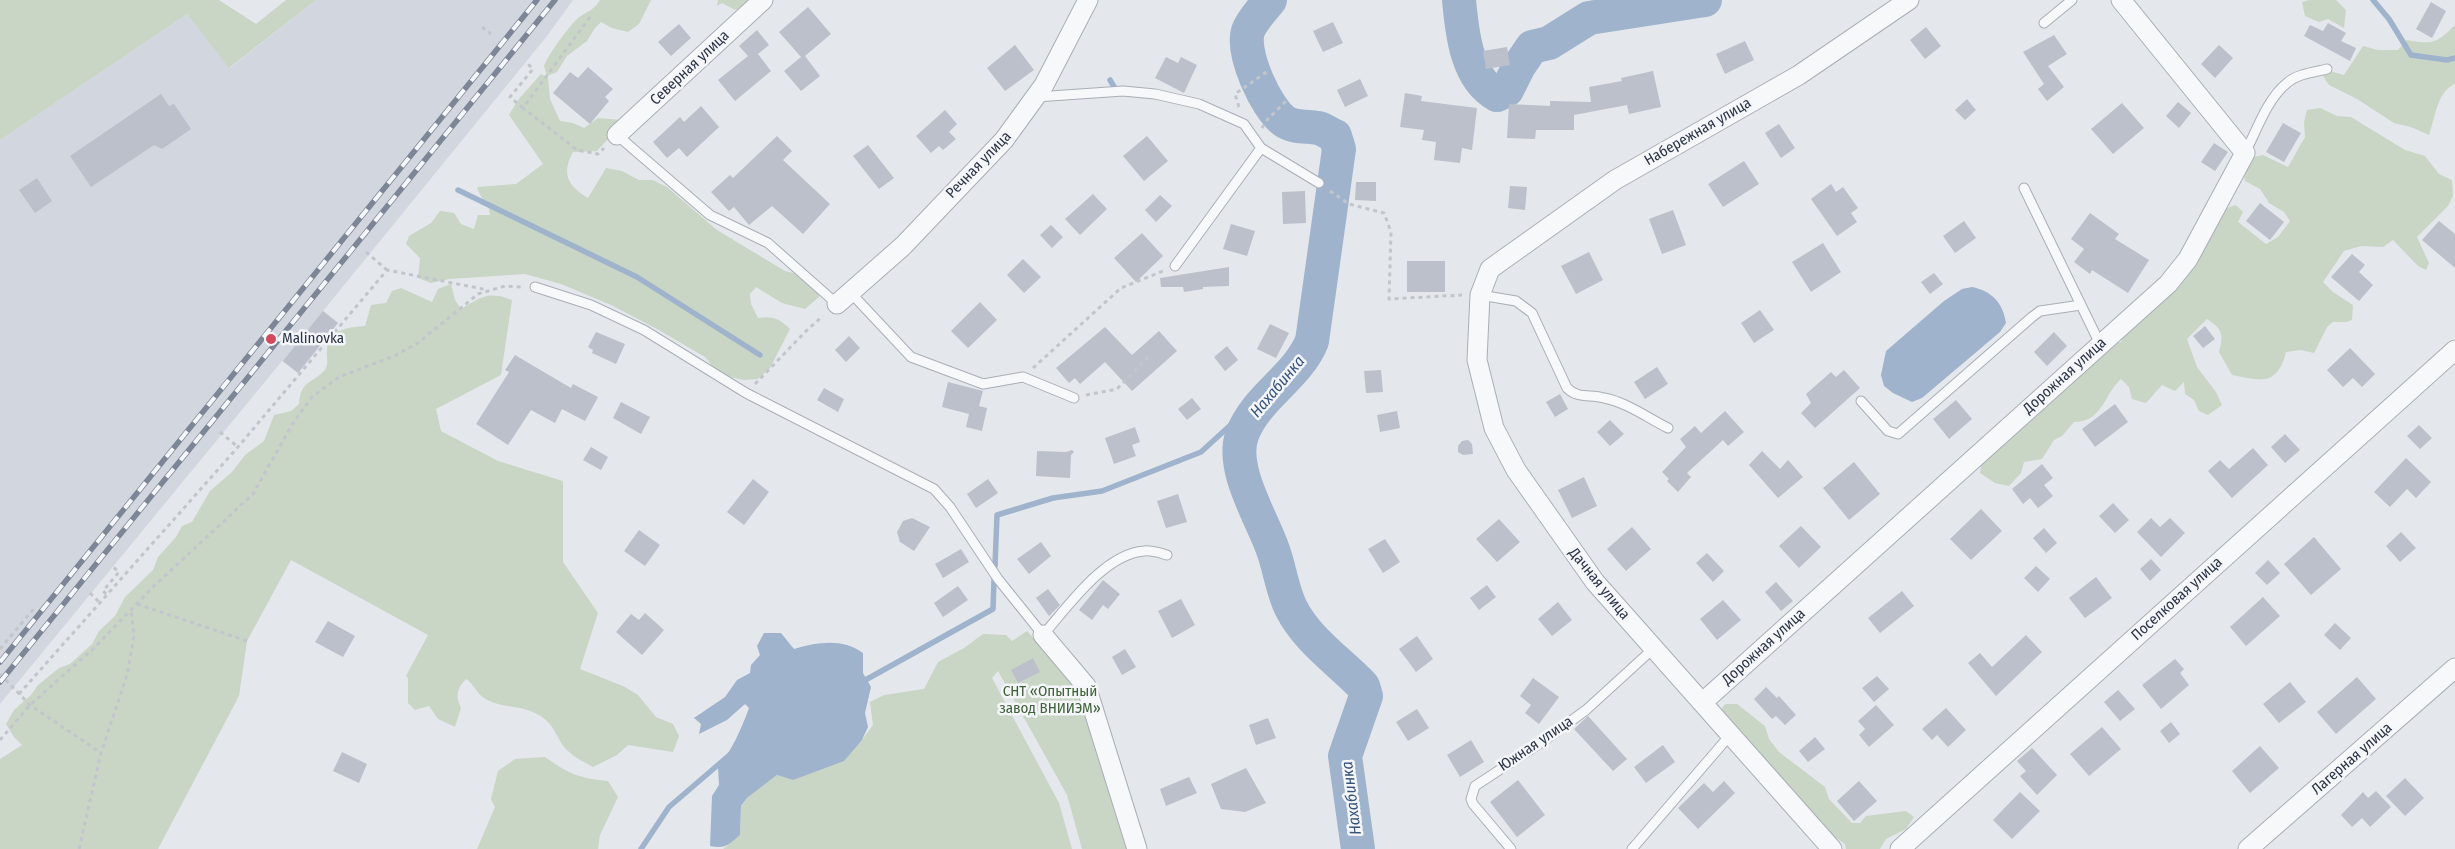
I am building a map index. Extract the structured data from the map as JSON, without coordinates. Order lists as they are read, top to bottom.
{
  "streets": {
    "street": [
      "Северная улица",
      "Набережная улица",
      "Речная улица",
      "Дорожная улица",
      "Дачная улица",
      "Поселковая улица",
      "Лагерная улица"
    ],
    "lane": ["Южная улица"]
  },
  "crossings": [
    ["Набережная улица", "Дачная улица"],
    ["Дорожная улица", "Дачная улица"],
    ["Дачная улица", "Южная улица"]
  ],
  "water": ["Нахабинка"],
  "parks": ["СНТ «Опытный завод ВНИИЭМ»"],
  "places": ["Malinovka"]
}
